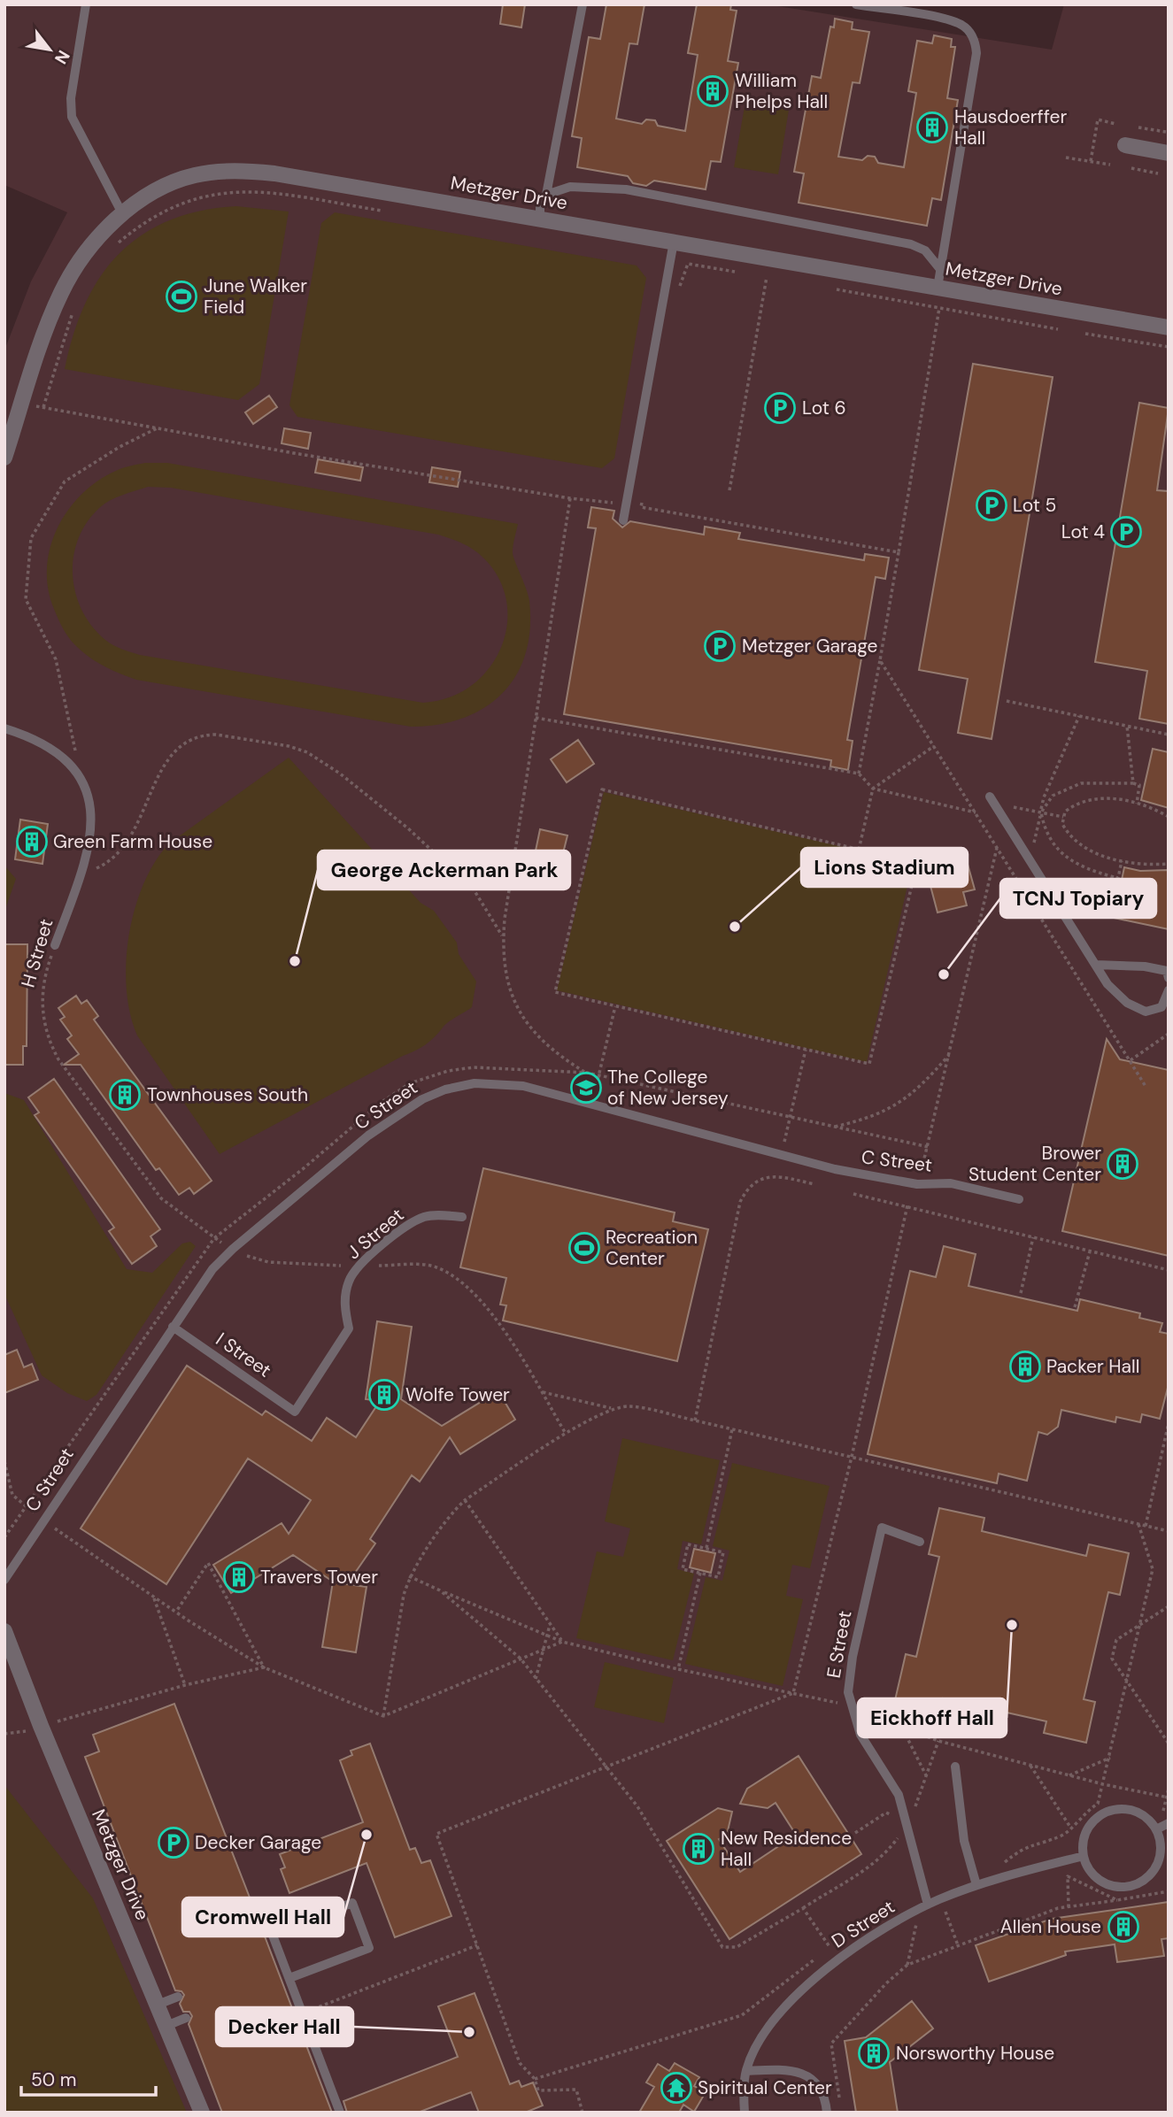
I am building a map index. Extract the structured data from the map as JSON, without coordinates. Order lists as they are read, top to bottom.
{
  "streets": {
    "street": ["Metzger Drive"],
    "lane": [
      "H Street",
      "C Street",
      "J Street",
      "I Street",
      "E Street",
      "D Street"
    ]
  },
  "crossings": [
    ["C Street", "I Street"],
    ["J Street", "I Street"],
    ["E Street", "D Street"]
  ],
  "places": {
    "building": [
      "William Phelps Hall",
      "Hausdoerffer Hall",
      "Green Farm House",
      "Townhouses South",
      "Brower Student Center",
      "Packer Hall",
      "Wolfe Tower",
      "Travers Tower",
      "New Residence Hall",
      "Allen House",
      "Norsworthy House"
    ],
    "sports": ["June Walker Field", "Recreation Center"],
    "parking": [
      "Lot 6",
      "Lot 5",
      "Lot 4",
      "Metzger Garage",
      "Decker Garage"
    ],
    "other": [
      "Lions Stadium",
      "George Ackerman Park",
      "TCNJ Topiary",
      "Eickhoff Hall",
      "Cromwell Hall",
      "Decker Hall"
    ],
    "school or university": ["The College of New Jersey"],
    "temple": ["Spiritual Center"]
  },
  "scale_bar": "50 m",
  "north": "bottom right"
}
